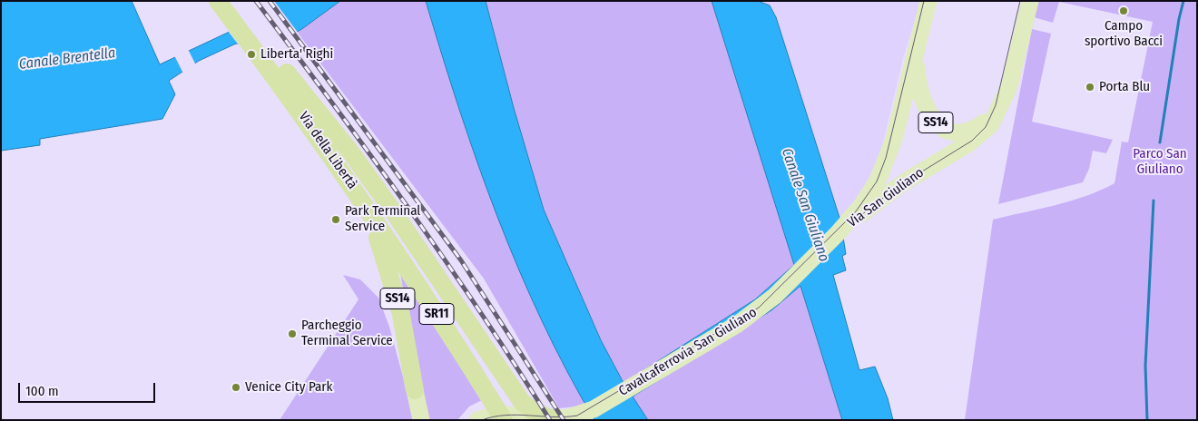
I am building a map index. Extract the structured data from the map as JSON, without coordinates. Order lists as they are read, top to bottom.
{
  "streets": {
    "highway": ["SS14", "Via della Libertà", "SR11"],
    "main road": ["Via San Giuliano", "Cavalcaferrovia San Giuliano"]
  },
  "crossings": [
    ["SS14", "Via della Libertà"],
    ["SS14", "Via San Giuliano"],
    ["Via San Giuliano", "Cavalcaferrovia San Giuliano"]
  ],
  "water": ["Canale Brentella", "Canale San Giuliano"],
  "parks": ["Parco San Giuliano"],
  "places": [
    "Campo sportivo Bacci",
    "Liberta' Righi",
    "Porta Blu",
    "Park Terminal Service",
    "Parcheggio Terminal Service",
    "Venice City Park"
  ],
  "scale_bar": "100 m"
}
